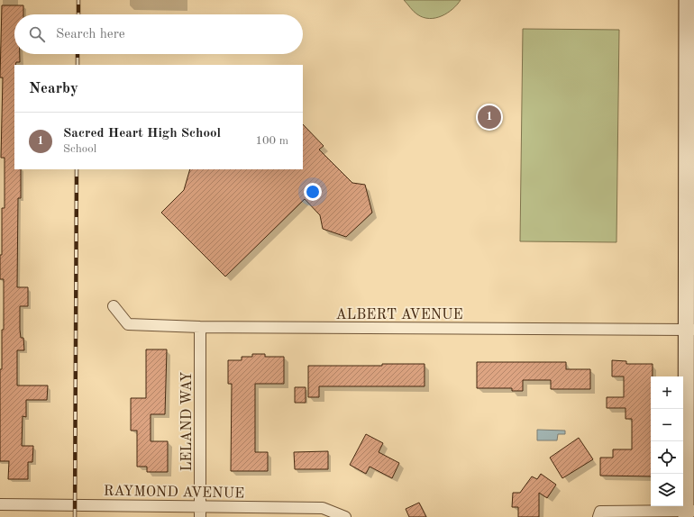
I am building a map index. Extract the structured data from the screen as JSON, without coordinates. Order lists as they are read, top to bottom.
{
  "streets": {
    "street": ["ALBERT AVENUE", "LELAND WAY", "RAYMOND AVENUE"]
  },
  "crossings": [
    ["ALBERT AVENUE", "LELAND WAY"],
    ["LELAND WAY", "RAYMOND AVENUE"]
  ],
  "page": {
    "search": "Search here",
    "heading": "Nearby",
    "pins": "1",
    "list": [
      {
        "mark": "1",
        "name": "Sacred Heart High School",
        "note": "School",
        "value": "100 m"
      }
    ],
    "map_buttons": ["+", "−"]
  }
}
